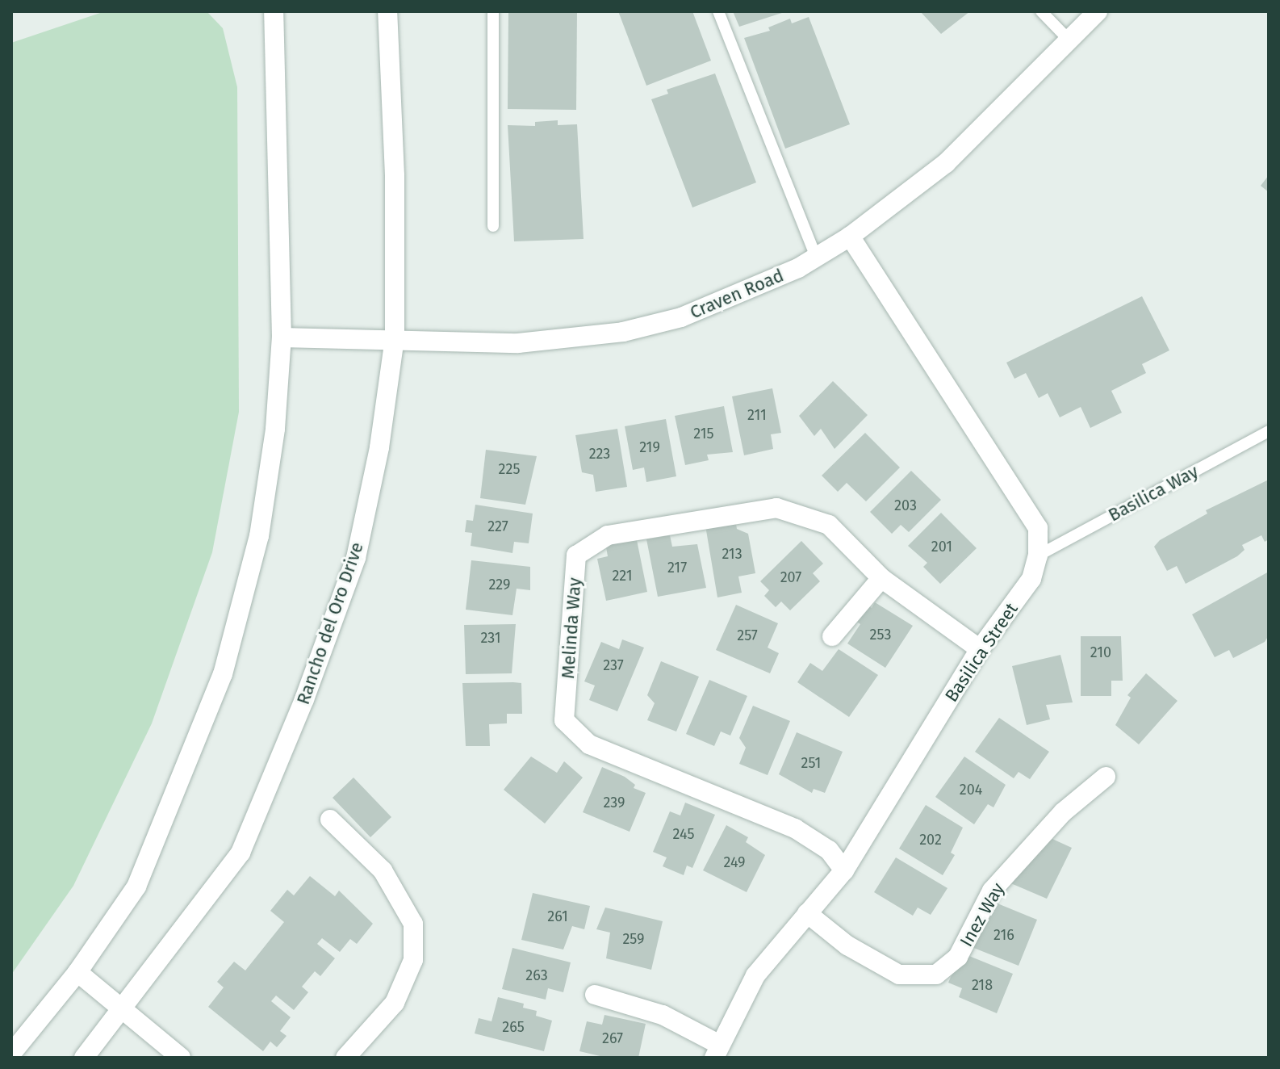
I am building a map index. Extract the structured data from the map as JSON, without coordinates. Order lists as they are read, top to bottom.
{
  "streets": {
    "street": [
      "Craven Road",
      "Rancho del Oro Drive",
      "Melinda Way",
      "Basilica Street",
      "Inez Way"
    ],
    "lane": ["Basilica Way"]
  },
  "crossings": [
    ["Craven Road", "Rancho del Oro Drive"],
    ["Craven Road", "Basilica Street"],
    ["Basilica Way", "Basilica Street"],
    ["Melinda Way", "Basilica Street"],
    ["Basilica Street", "Inez Way"]
  ],
  "house_numbers": [
    "211",
    "215",
    "219",
    "223",
    "225",
    "203",
    "227",
    "201",
    "213",
    "217",
    "221",
    "207",
    "229",
    "253",
    "257",
    "231",
    "210",
    "237",
    "251",
    "204",
    "239",
    "245",
    "202",
    "249",
    "261",
    "216",
    "259",
    "263",
    "218",
    "265",
    "267"
  ]
}
